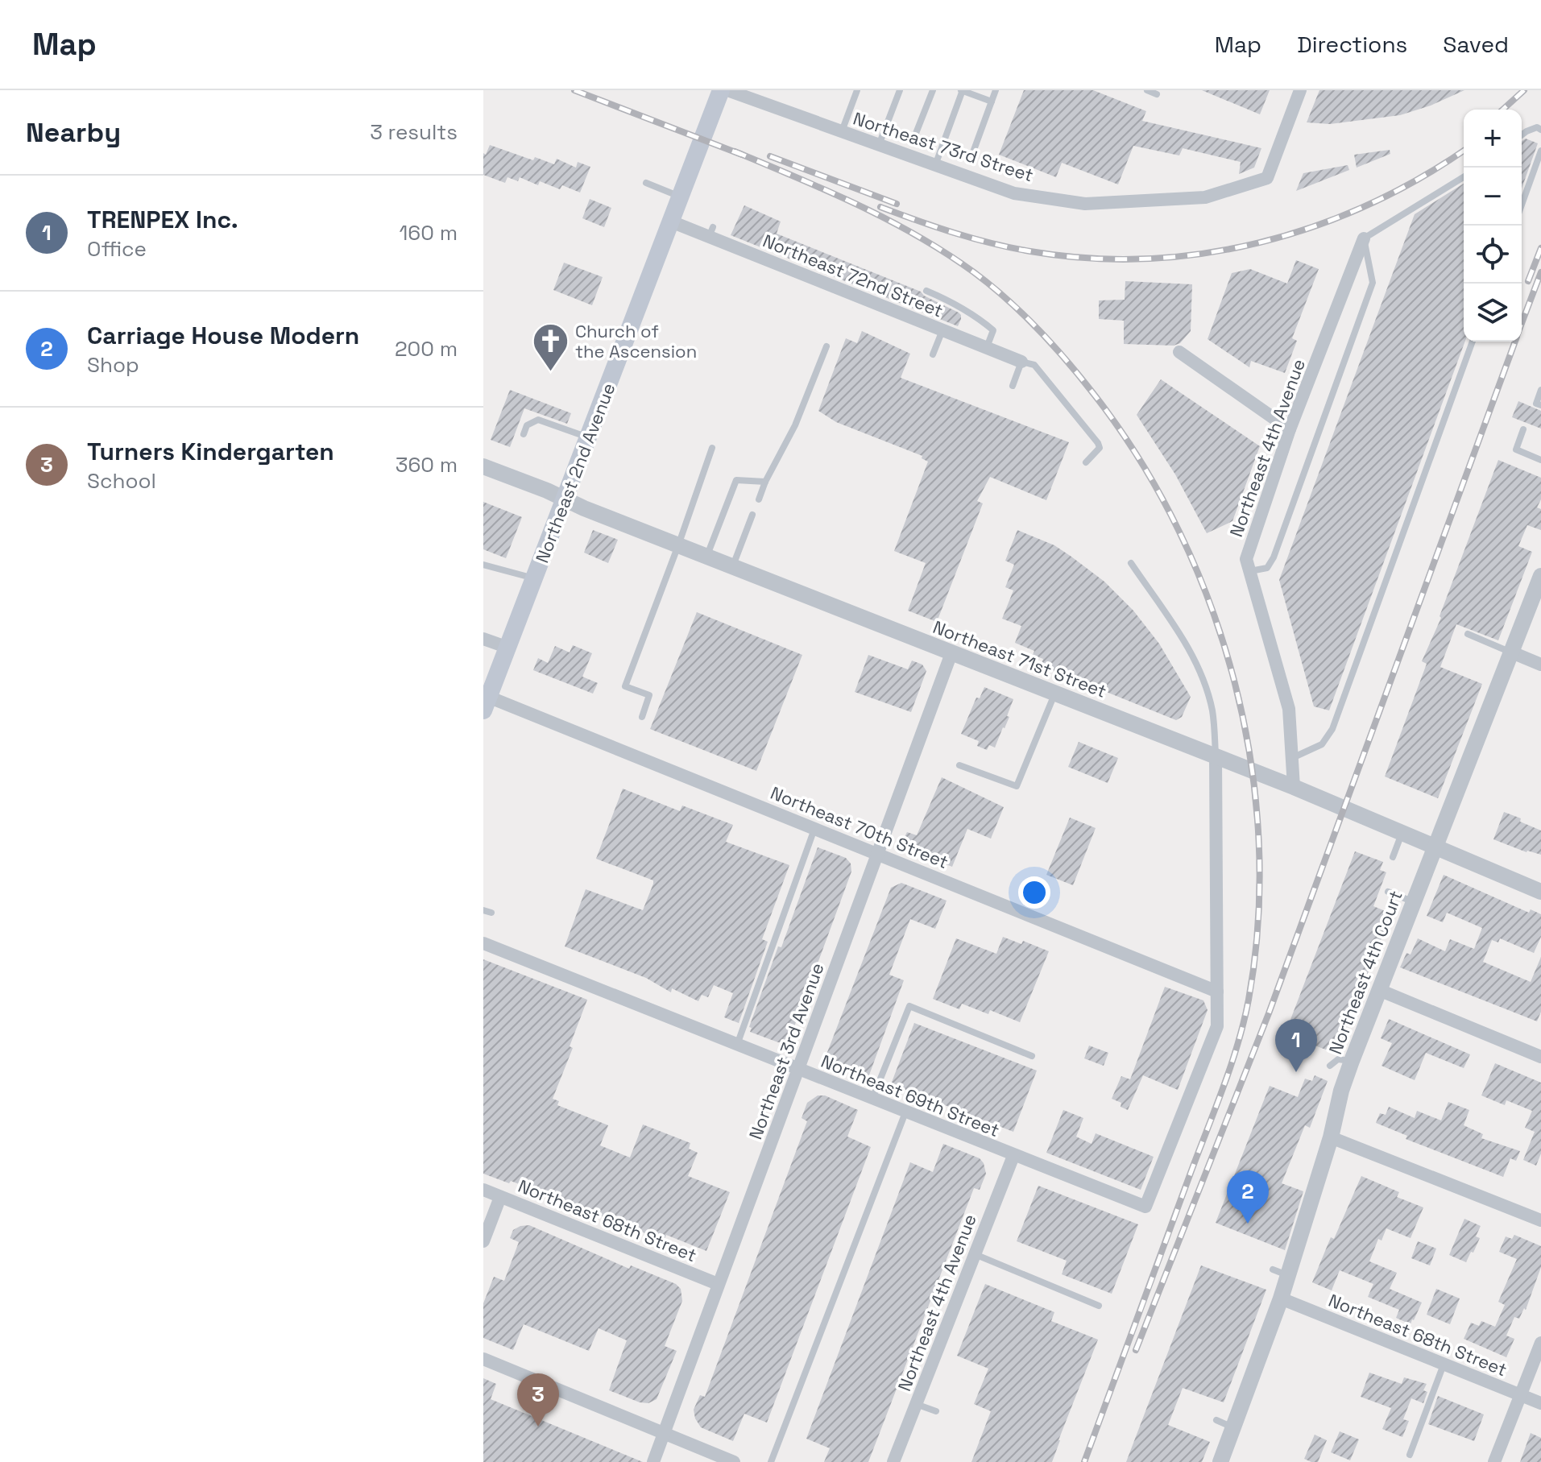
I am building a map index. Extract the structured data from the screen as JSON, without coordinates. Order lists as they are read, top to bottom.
{
  "streets": {
    "main road": ["Northeast 2nd Avenue"],
    "street": [
      "Northeast 73rd Street",
      "Northeast 72nd Street",
      "Northeast 4th Avenue",
      "Northeast 71st Street",
      "Northeast 70th Street",
      "Northeast 4th Court",
      "Northeast 3rd Avenue",
      "Northeast 69th Street",
      "Northeast 68th Street"
    ]
  },
  "crossings": [
    ["Northeast 72nd Street", "Northeast 2nd Avenue"],
    ["Northeast 4th Avenue", "Northeast 71st Street"],
    ["Northeast 4th Avenue", "Northeast 69th Street"],
    ["Northeast 2nd Avenue", "Northeast 71st Street"],
    ["Northeast 2nd Avenue", "Northeast 70th Street"],
    ["Northeast 71st Street", "Northeast 4th Court"],
    ["Northeast 71st Street", "Northeast 3rd Avenue"],
    ["Northeast 70th Street", "Northeast 3rd Avenue"],
    ["Northeast 70th Street", "Northeast 69th Street"],
    ["Northeast 4th Court", "Northeast 68th Street"],
    ["Northeast 3rd Avenue", "Northeast 69th Street"],
    ["Northeast 3rd Avenue", "Northeast 68th Street"]
  ],
  "places": {
    "church": ["Church of the Ascension"]
  },
  "page": {
    "header": "Map",
    "nav": ["Map", "Directions", "Saved"],
    "heading": ["Nearby", "3 results"],
    "map_buttons": ["+", "−"],
    "list": [
      {
        "mark": "1",
        "name": "TRENPEX Inc.",
        "note": "Office",
        "value": "160 m"
      },
      {
        "mark": "2",
        "name": "Carriage House Modern",
        "note": "Shop",
        "value": "200 m"
      },
      {
        "mark": "3",
        "name": "Turners Kindergarten",
        "note": "School",
        "value": "360 m"
      }
    ],
    "pins": ["1", "2", "3"]
  }
}
